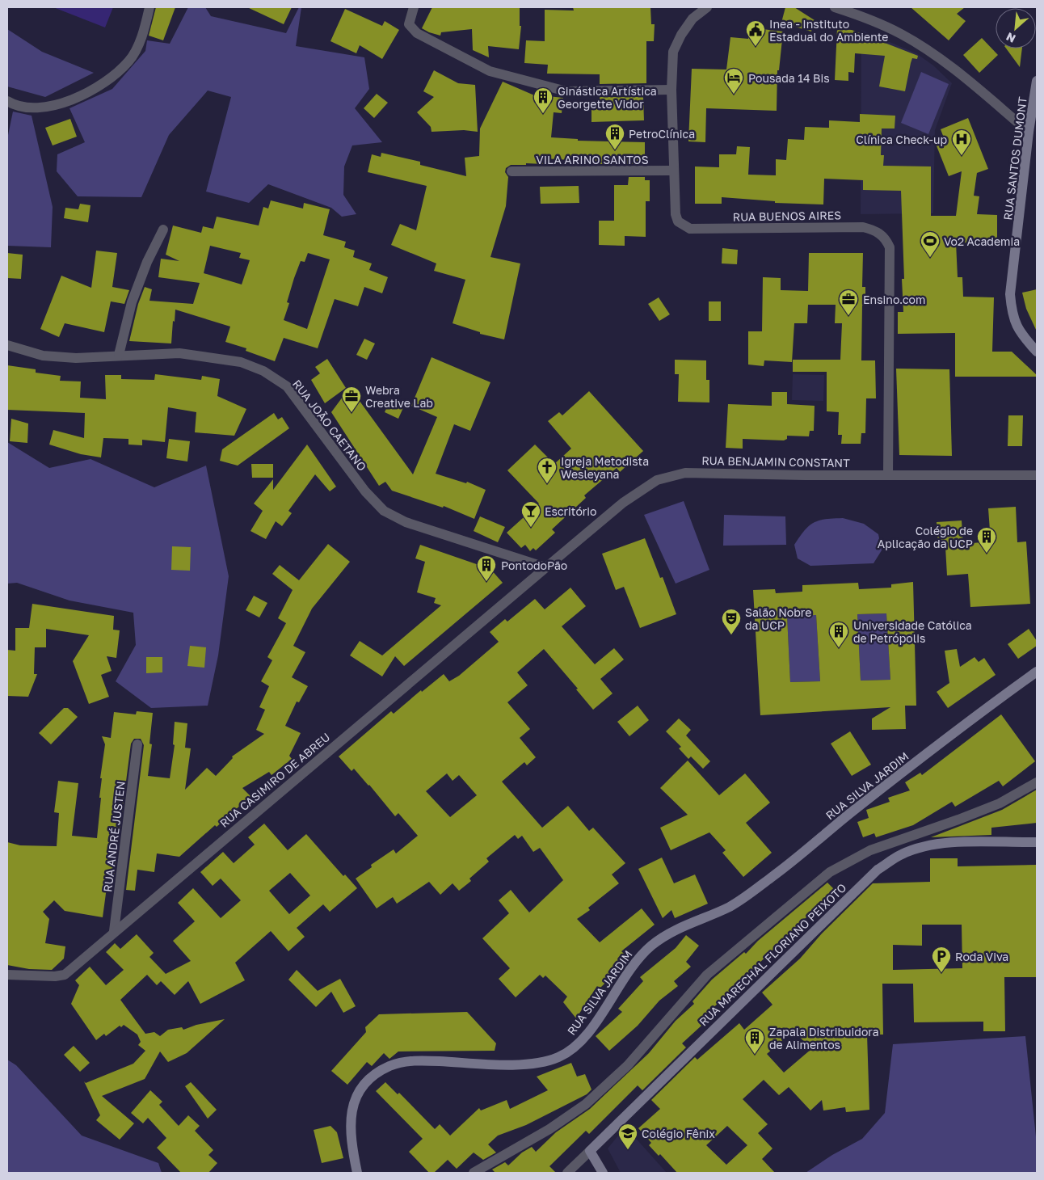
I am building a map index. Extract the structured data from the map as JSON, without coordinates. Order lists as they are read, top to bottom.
{
  "streets": {
    "street": [
      "RUA SANTOS DUMONT",
      "VILA ARINO SANTOS",
      "RUA BUENOS AIRES",
      "RUA JOÃO CAETANO",
      "RUA BENJAMIN CONSTANT",
      "RUA CASIMIRO DE ABREU",
      "RUA SILVA JARDIM",
      "RUA ANDRÉ JUSTEN",
      "RUA MARECHAL FLORIANO PEIXOTO"
    ]
  },
  "crossings": [
    ["VILA ARINO SANTOS", "RUA BUENOS AIRES"],
    ["RUA BUENOS AIRES", "RUA BENJAMIN CONSTANT"],
    ["RUA JOÃO CAETANO", "RUA BENJAMIN CONSTANT"],
    ["RUA JOÃO CAETANO", "RUA CASIMIRO DE ABREU"],
    ["RUA BENJAMIN CONSTANT", "RUA CASIMIRO DE ABREU"],
    ["RUA CASIMIRO DE ABREU", "RUA ANDRÉ JUSTEN"]
  ],
  "places": {
    "public building": ["Inea - Instituto Estadual do Ambiente"],
    "hotel": ["Pousada 14 Bis"],
    "building": [
      "Ginástica Artística Georgette Vidor",
      "PetroClínica",
      "Colégio de Aplicação da UCP",
      "PontodoPão",
      "Universidade Católica de Petrópolis",
      "Zapala Distribuidora de Alimentos"
    ],
    "hospital": ["Clínica Check-up"],
    "sports": ["Vo2 Academia"],
    "office": ["Ensino.com", "Webra Creative Lab"],
    "church": ["Igreja Metodista Wesleyana"],
    "bar": ["Escritório"],
    "theatre": ["Salão Nobre da UCP"],
    "parking": ["Roda Viva"],
    "school or university": ["Colégio Fênix"]
  },
  "north": "bottom left"
}
